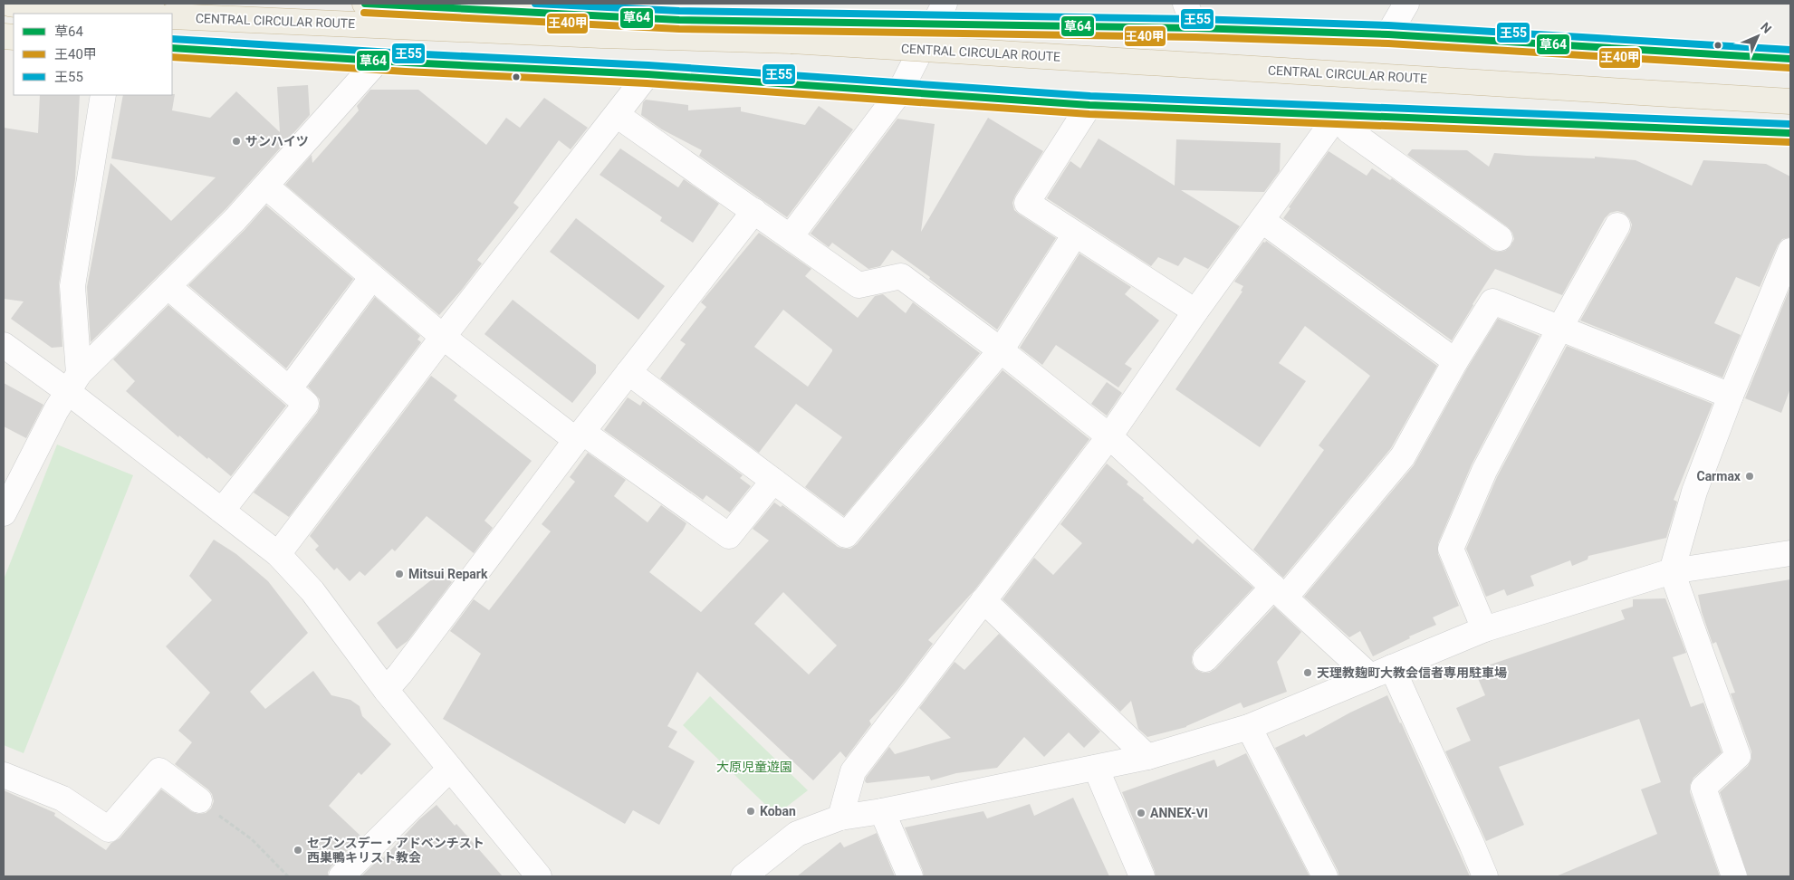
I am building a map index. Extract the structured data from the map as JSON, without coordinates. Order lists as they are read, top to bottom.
{
  "streets": {
    "highway": ["CENTRAL CIRCULAR ROUTE"]
  },
  "parks": ["大原児童遊園"],
  "places": [
    "サンハイツ",
    "Carmax",
    "Mitsui Repark",
    "天理教麹町大教会信者専用駐車場",
    "Koban",
    "ANNEX-Ⅵ",
    "セブンスデー・アドベンチスト 西巣鴨キリスト教会"
  ],
  "lines": ["transit line 草64", "transit line 王55", "transit line 王40甲"],
  "legend": ["草64", "王40甲", "王55"],
  "north": "top right"
}
